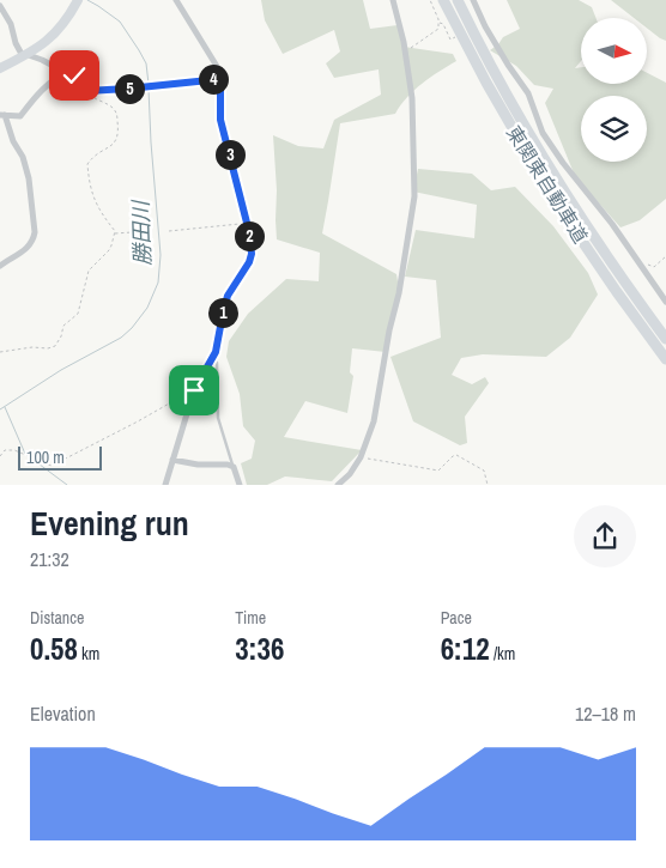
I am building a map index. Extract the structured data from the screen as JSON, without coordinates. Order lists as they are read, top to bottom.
{
  "streets": {
    "highway": ["東関東自動車道"]
  },
  "water": ["勝田川"],
  "scale_bar": "100 m",
  "north": "right",
  "page": {
    "pins": [
      "4",
      "5",
      "3",
      "2",
      "1"
    ],
    "scale": "100 m",
    "heading": ["Evening run", "21:32"],
    "stats": [
      ["Distance", "0.58 km"],
      ["Time", "3:36"],
      ["Pace", "6:12 /km"]
    ],
    "chart": ["Elevation", "12–18 m"]
  }
}
